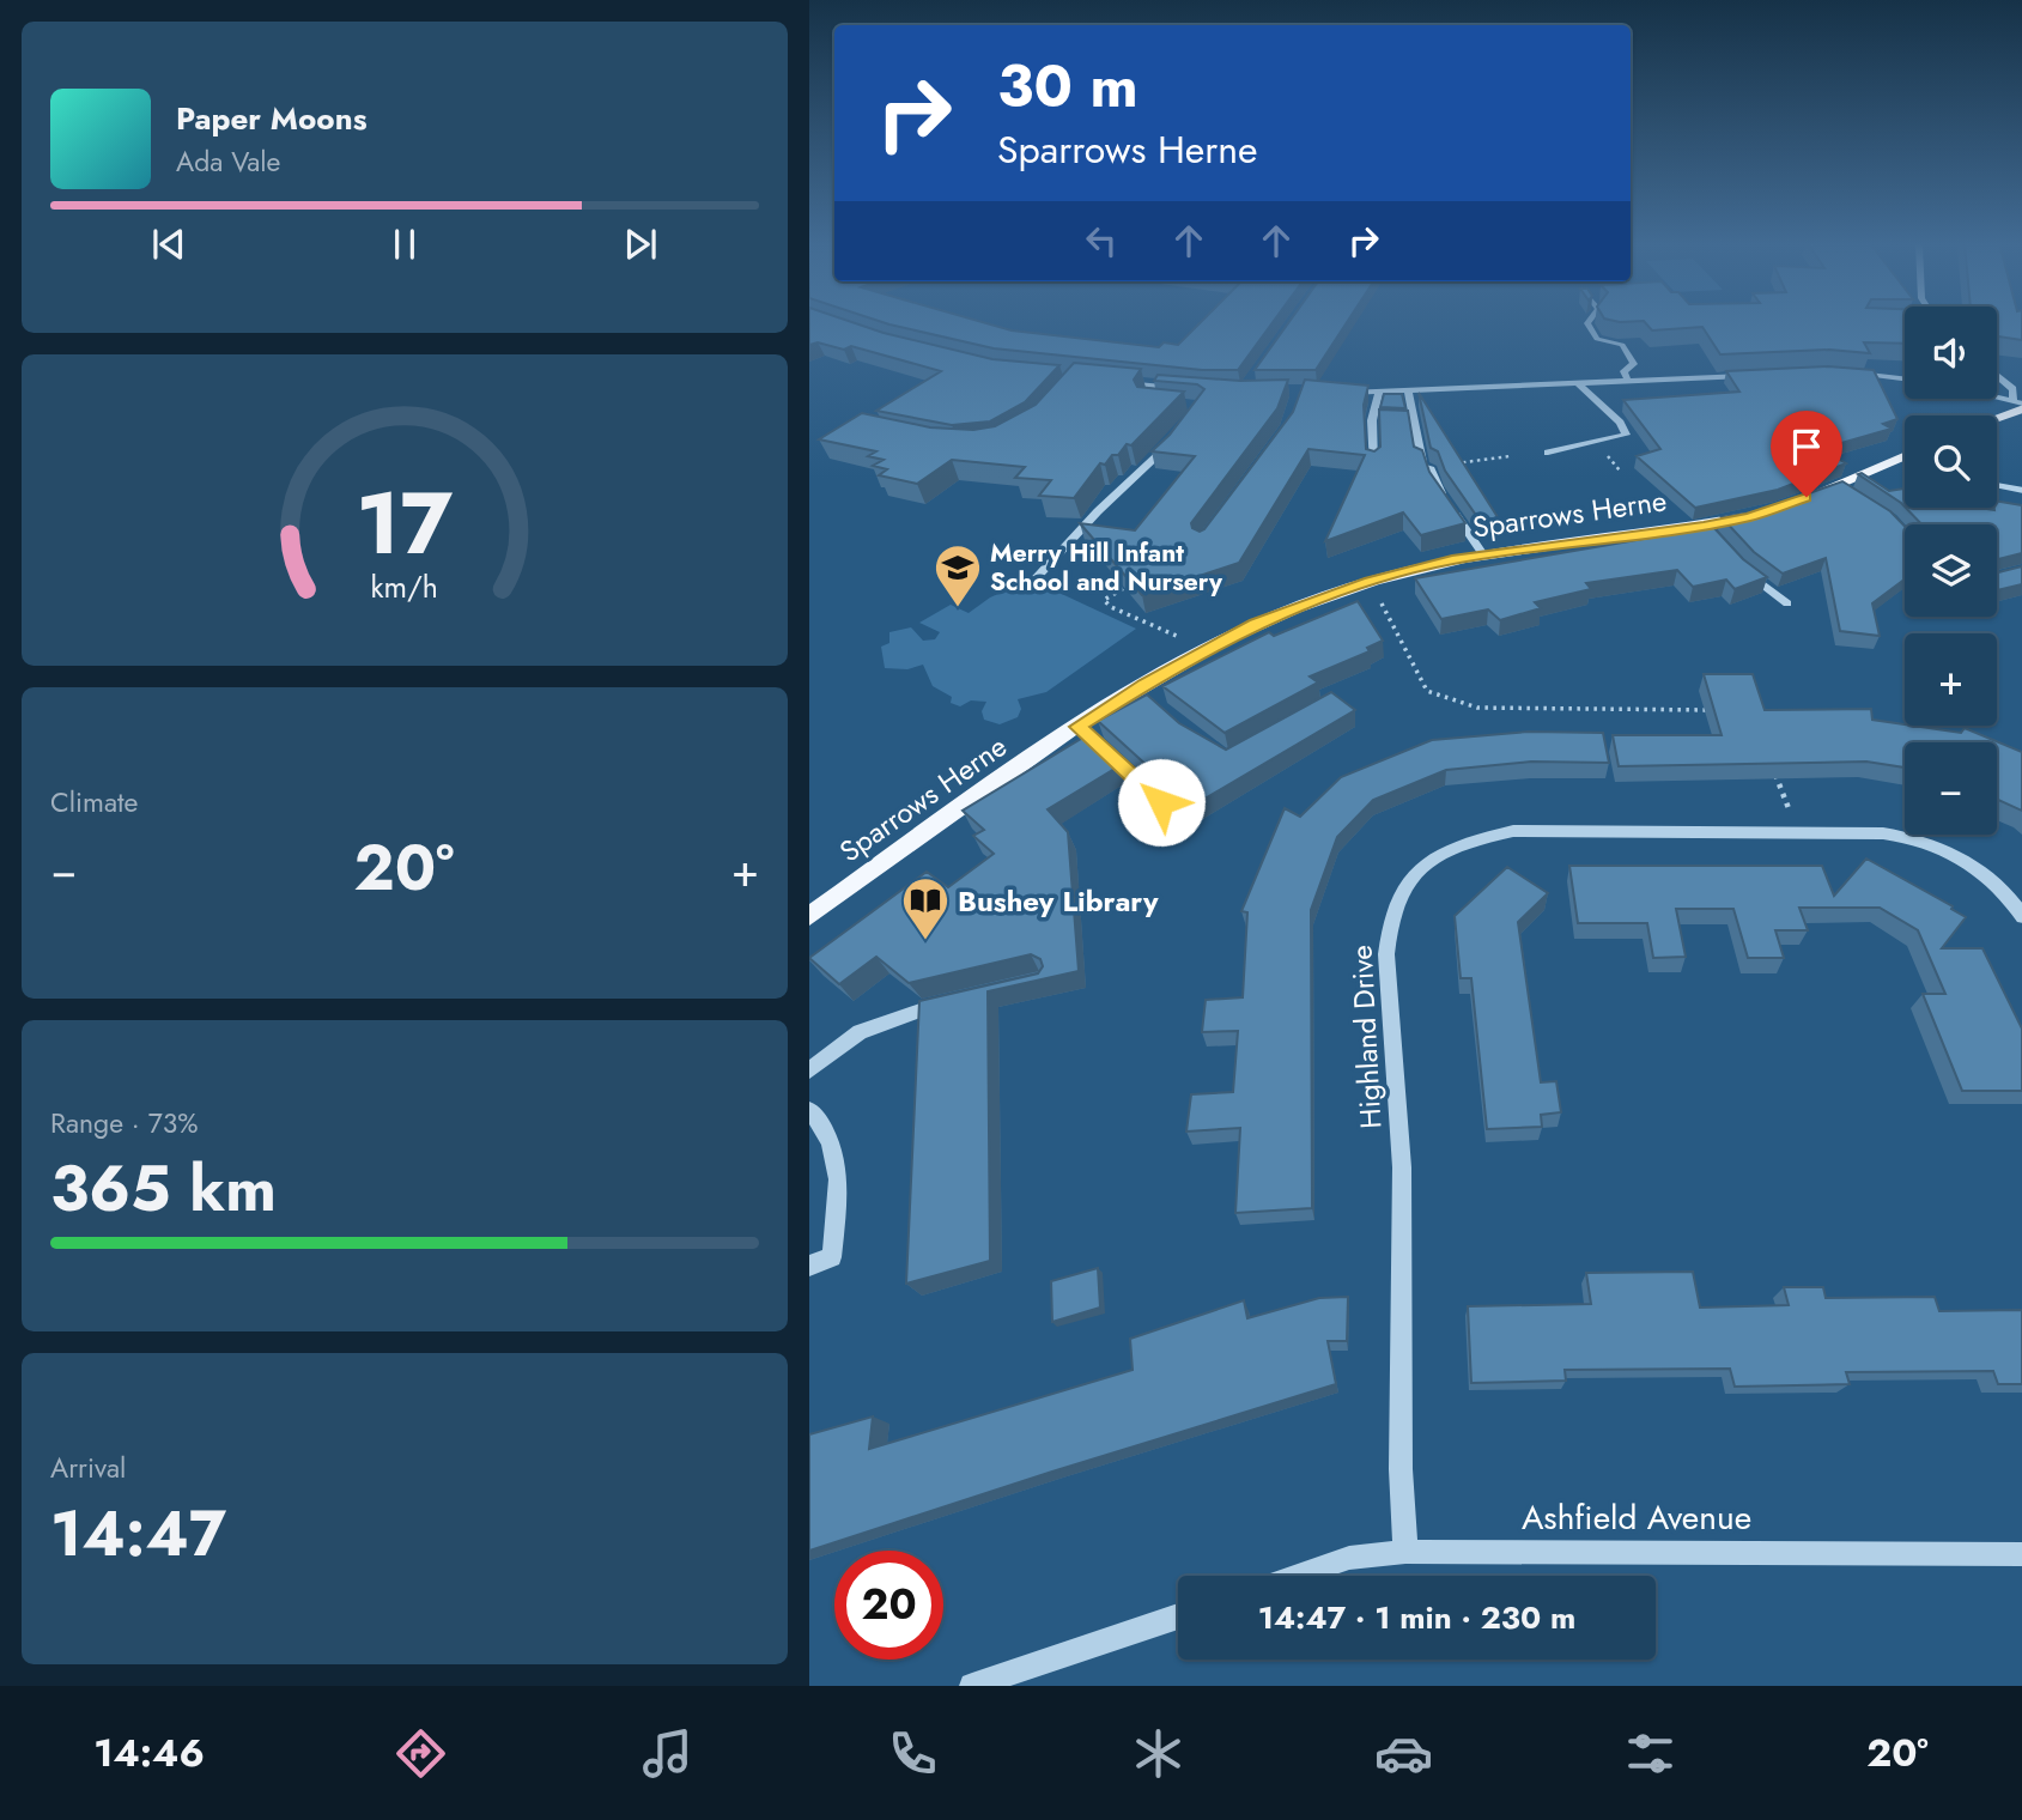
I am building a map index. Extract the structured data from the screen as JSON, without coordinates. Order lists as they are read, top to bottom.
{
  "streets": {
    "main road": ["Sparrows Herne"],
    "street": ["Highland Drive", "Ashfield Avenue"]
  },
  "crossings": [
    ["Highland Drive", "Ashfield Avenue"]
  ],
  "places": {
    "school or university": ["Merry Hill Infant School and Nursery"],
    "library": ["Bushey Library"]
  },
  "page": {
    "turn": ["30 m", "Sparrows Herne"],
    "song": ["Paper Moons", "Ada Vale"],
    "map_buttons": ["+", "−"],
    "tile": [
      "Climate",
      ["Range · 73%", "365 km"],
      ["Arrival", "14:47"]
    ],
    "heat": ["−", "20°", "+"],
    "limit": "20",
    "trip": "14:47 · 1 min · 230 m",
    "tabs": ["14:46", "20°"],
    "gauge": ["17", "km/h"]
  }
}
